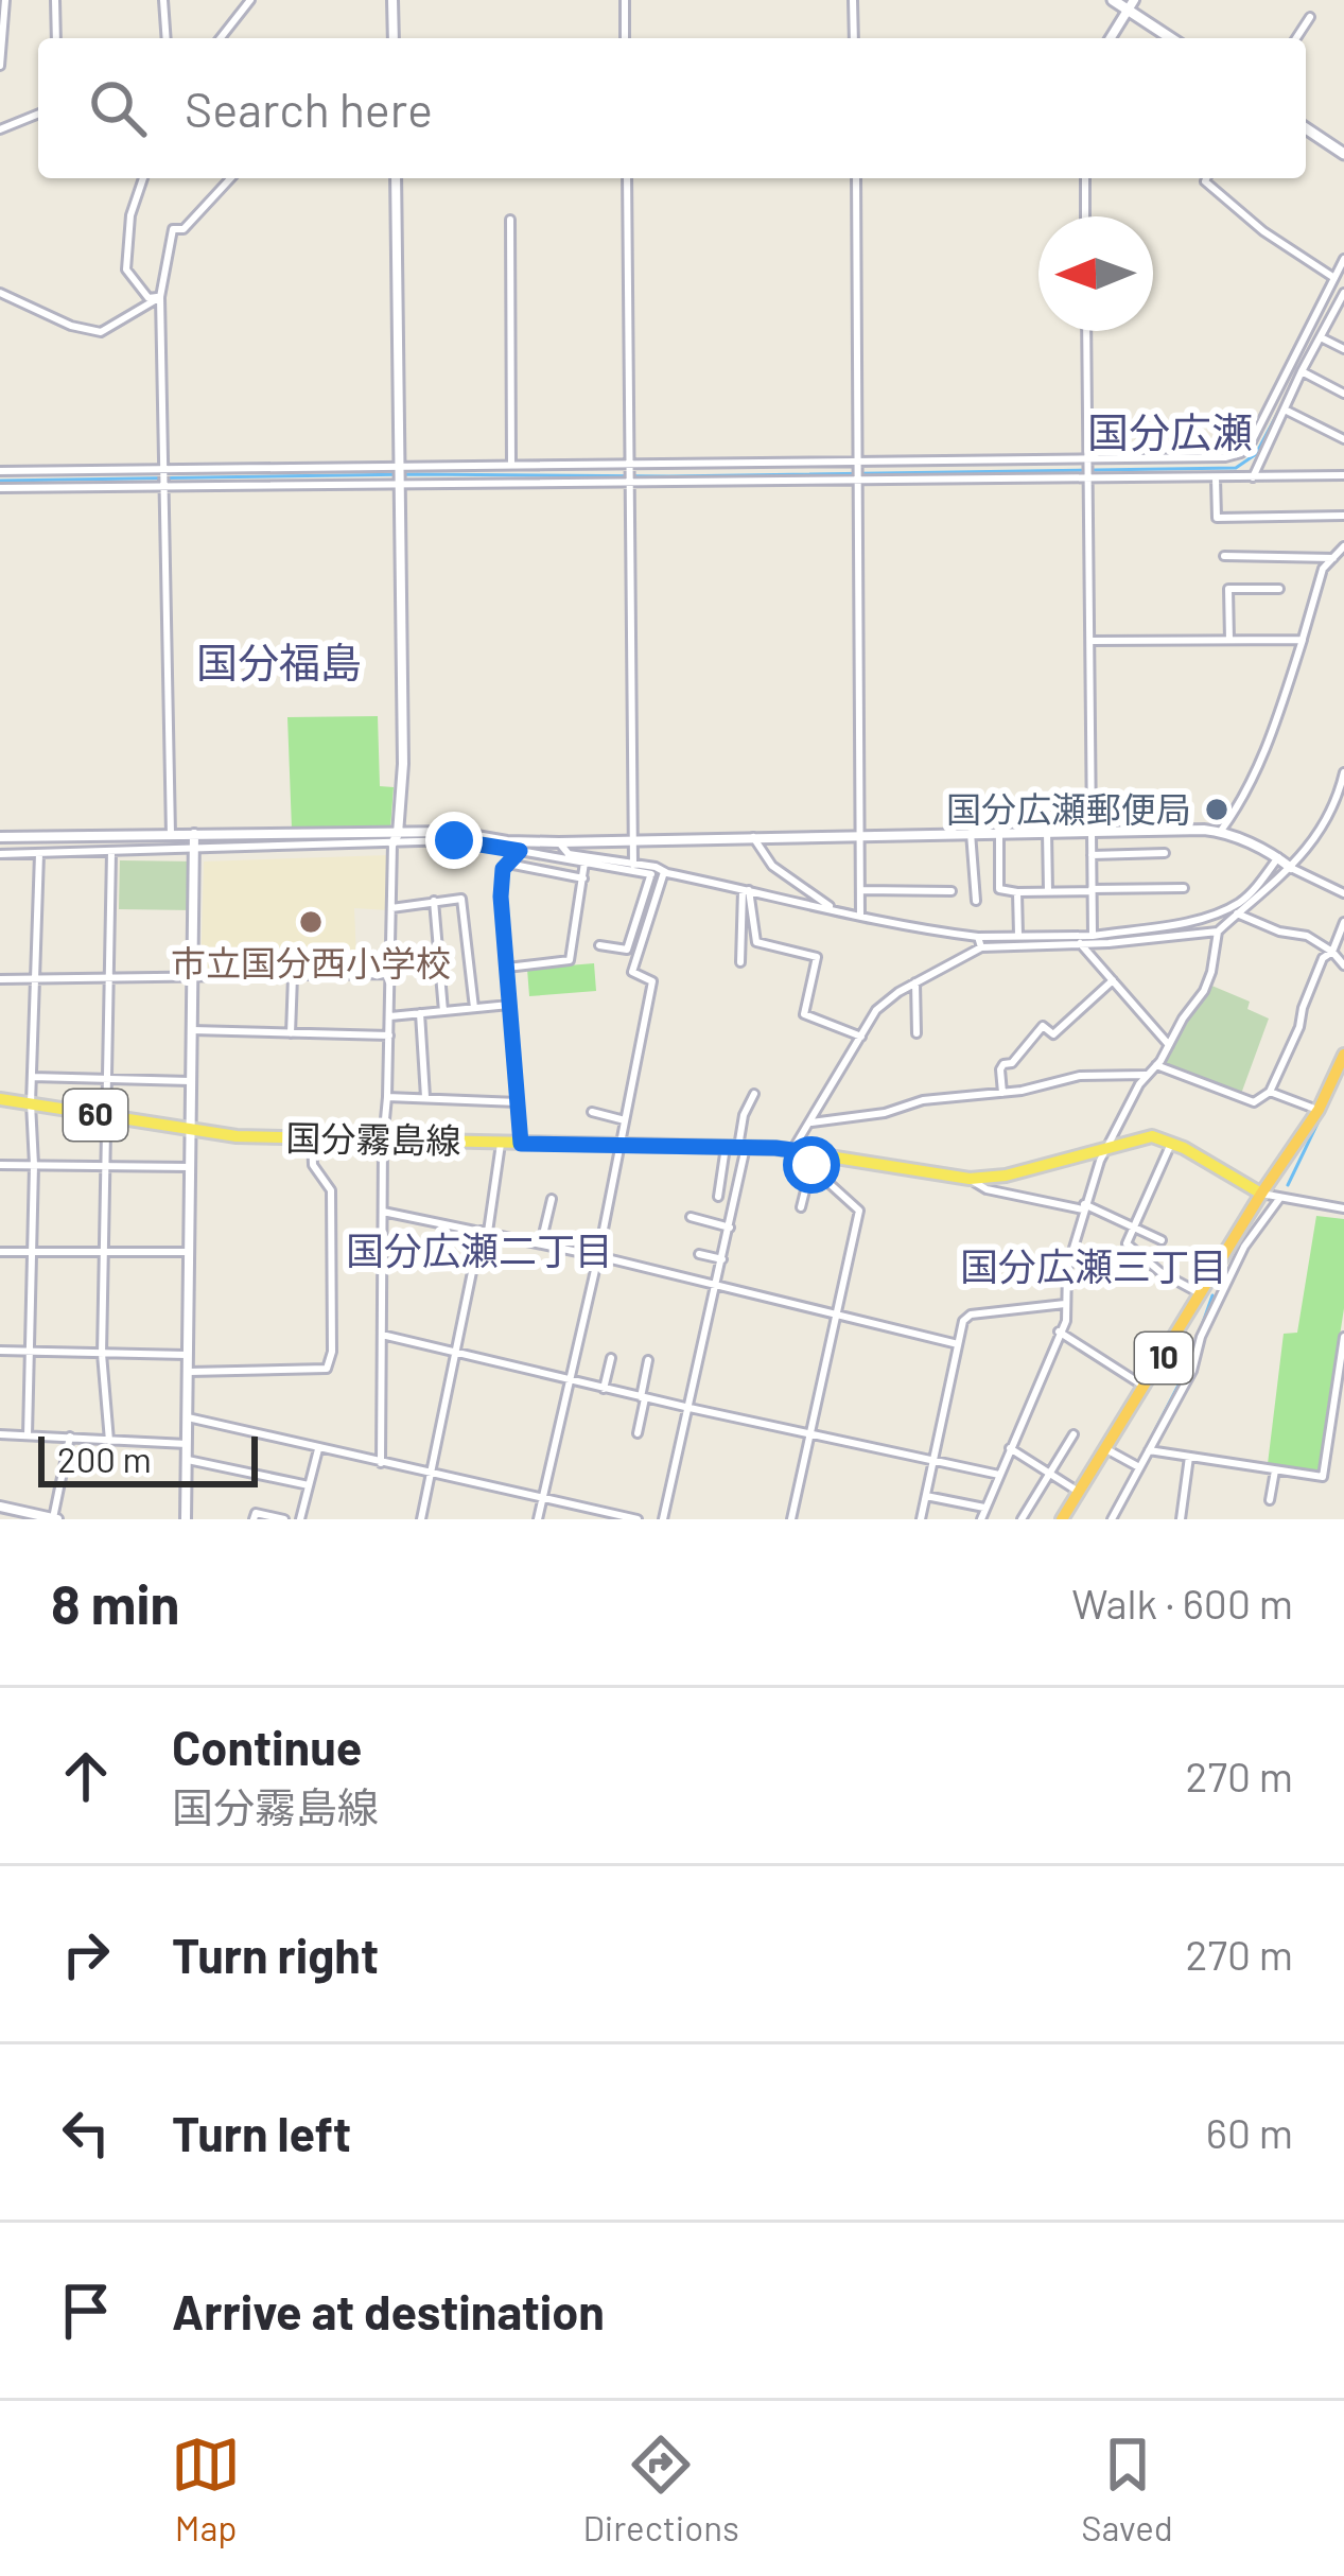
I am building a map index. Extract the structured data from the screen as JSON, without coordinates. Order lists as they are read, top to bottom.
{
  "streets": {
    "highway": ["10"],
    "main road": ["60", "国分霧島線"]
  },
  "districts": [
    "国分広瀬",
    "国分福島",
    "国分広瀬二丁目",
    "国分広瀬三丁目"
  ],
  "places": ["国分広瀬郵便局", "市立国分西小学校"],
  "scale_bar": "200 m",
  "north": "left",
  "page": {
    "search": "Search here",
    "scale": "200 m",
    "heading": ["8 min", "Walk · 600 m"],
    "list": [
      ["Continue", "国分霧島線", "270 m"],
      ["Turn right", "270 m"],
      ["Turn left", "60 m"],
      "Arrive at destination"
    ],
    "nav": ["Map", "Directions", "Saved"]
  }
}
